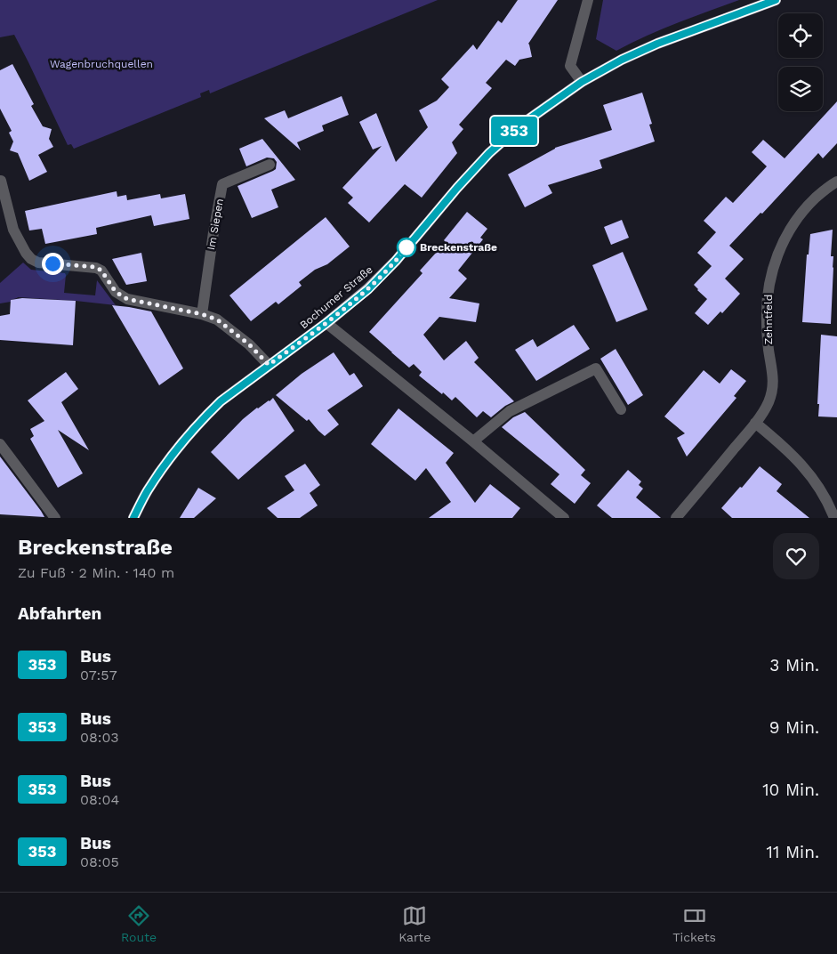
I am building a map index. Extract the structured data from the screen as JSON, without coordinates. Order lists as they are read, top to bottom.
{
  "streets": {
    "main road": ["Bochumer Straße"],
    "street": ["Im Siepen", "Zehntfeld"]
  },
  "parks": ["Wagenbruchquellen"],
  "places": ["Breckenstraße"],
  "lines": ["bus line 353"],
  "page": {
    "on_map": "353",
    "heading": [
      ["Breckenstraße", "Zu Fuß · 2 Min. · 140 m"],
      "Abfahrten"
    ],
    "list": [
      {
        "mark": "353",
        "name": "Bus",
        "note": "07:57",
        "value": "3 Min."
      },
      {
        "mark": "353",
        "name": "Bus",
        "note": "08:03",
        "value": "9 Min."
      },
      {
        "mark": "353",
        "name": "Bus",
        "note": "08:04",
        "value": "10 Min."
      },
      {
        "mark": "353",
        "name": "Bus",
        "note": "08:05",
        "value": "11 Min."
      }
    ],
    "tabs": ["Route", "Karte", "Tickets"]
  }
}
